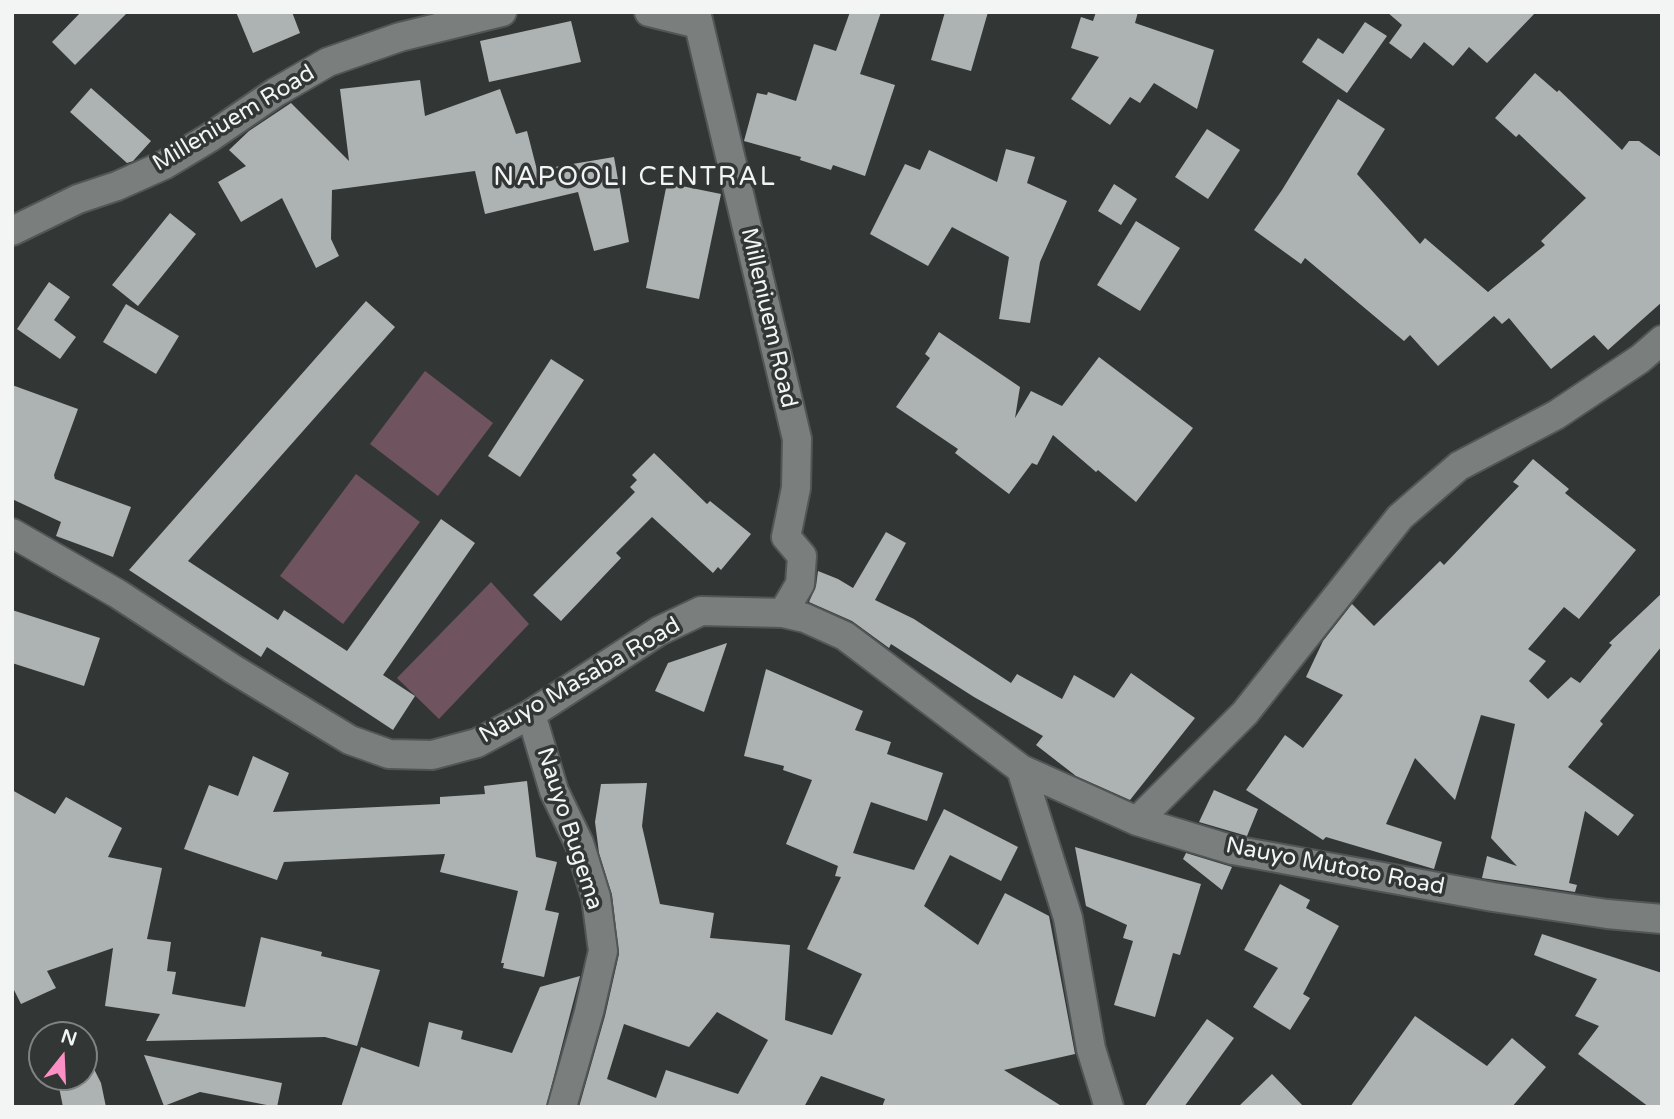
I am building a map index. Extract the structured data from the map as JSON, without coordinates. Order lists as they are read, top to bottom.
{
  "streets": {
    "street": [
      "Milleniuem Road",
      "Nauyo Masaba Road",
      "Nauyo Bugema",
      "Nauyo Mutoto Road"
    ]
  },
  "crossings": [
    ["Milleniuem Road", "Nauyo Masaba Road"],
    ["Nauyo Masaba Road", "Nauyo Bugema"],
    ["Nauyo Masaba Road", "Nauyo Mutoto Road"]
  ],
  "districts": ["NAPOOLI CENTRAL"],
  "north": "top"
}
